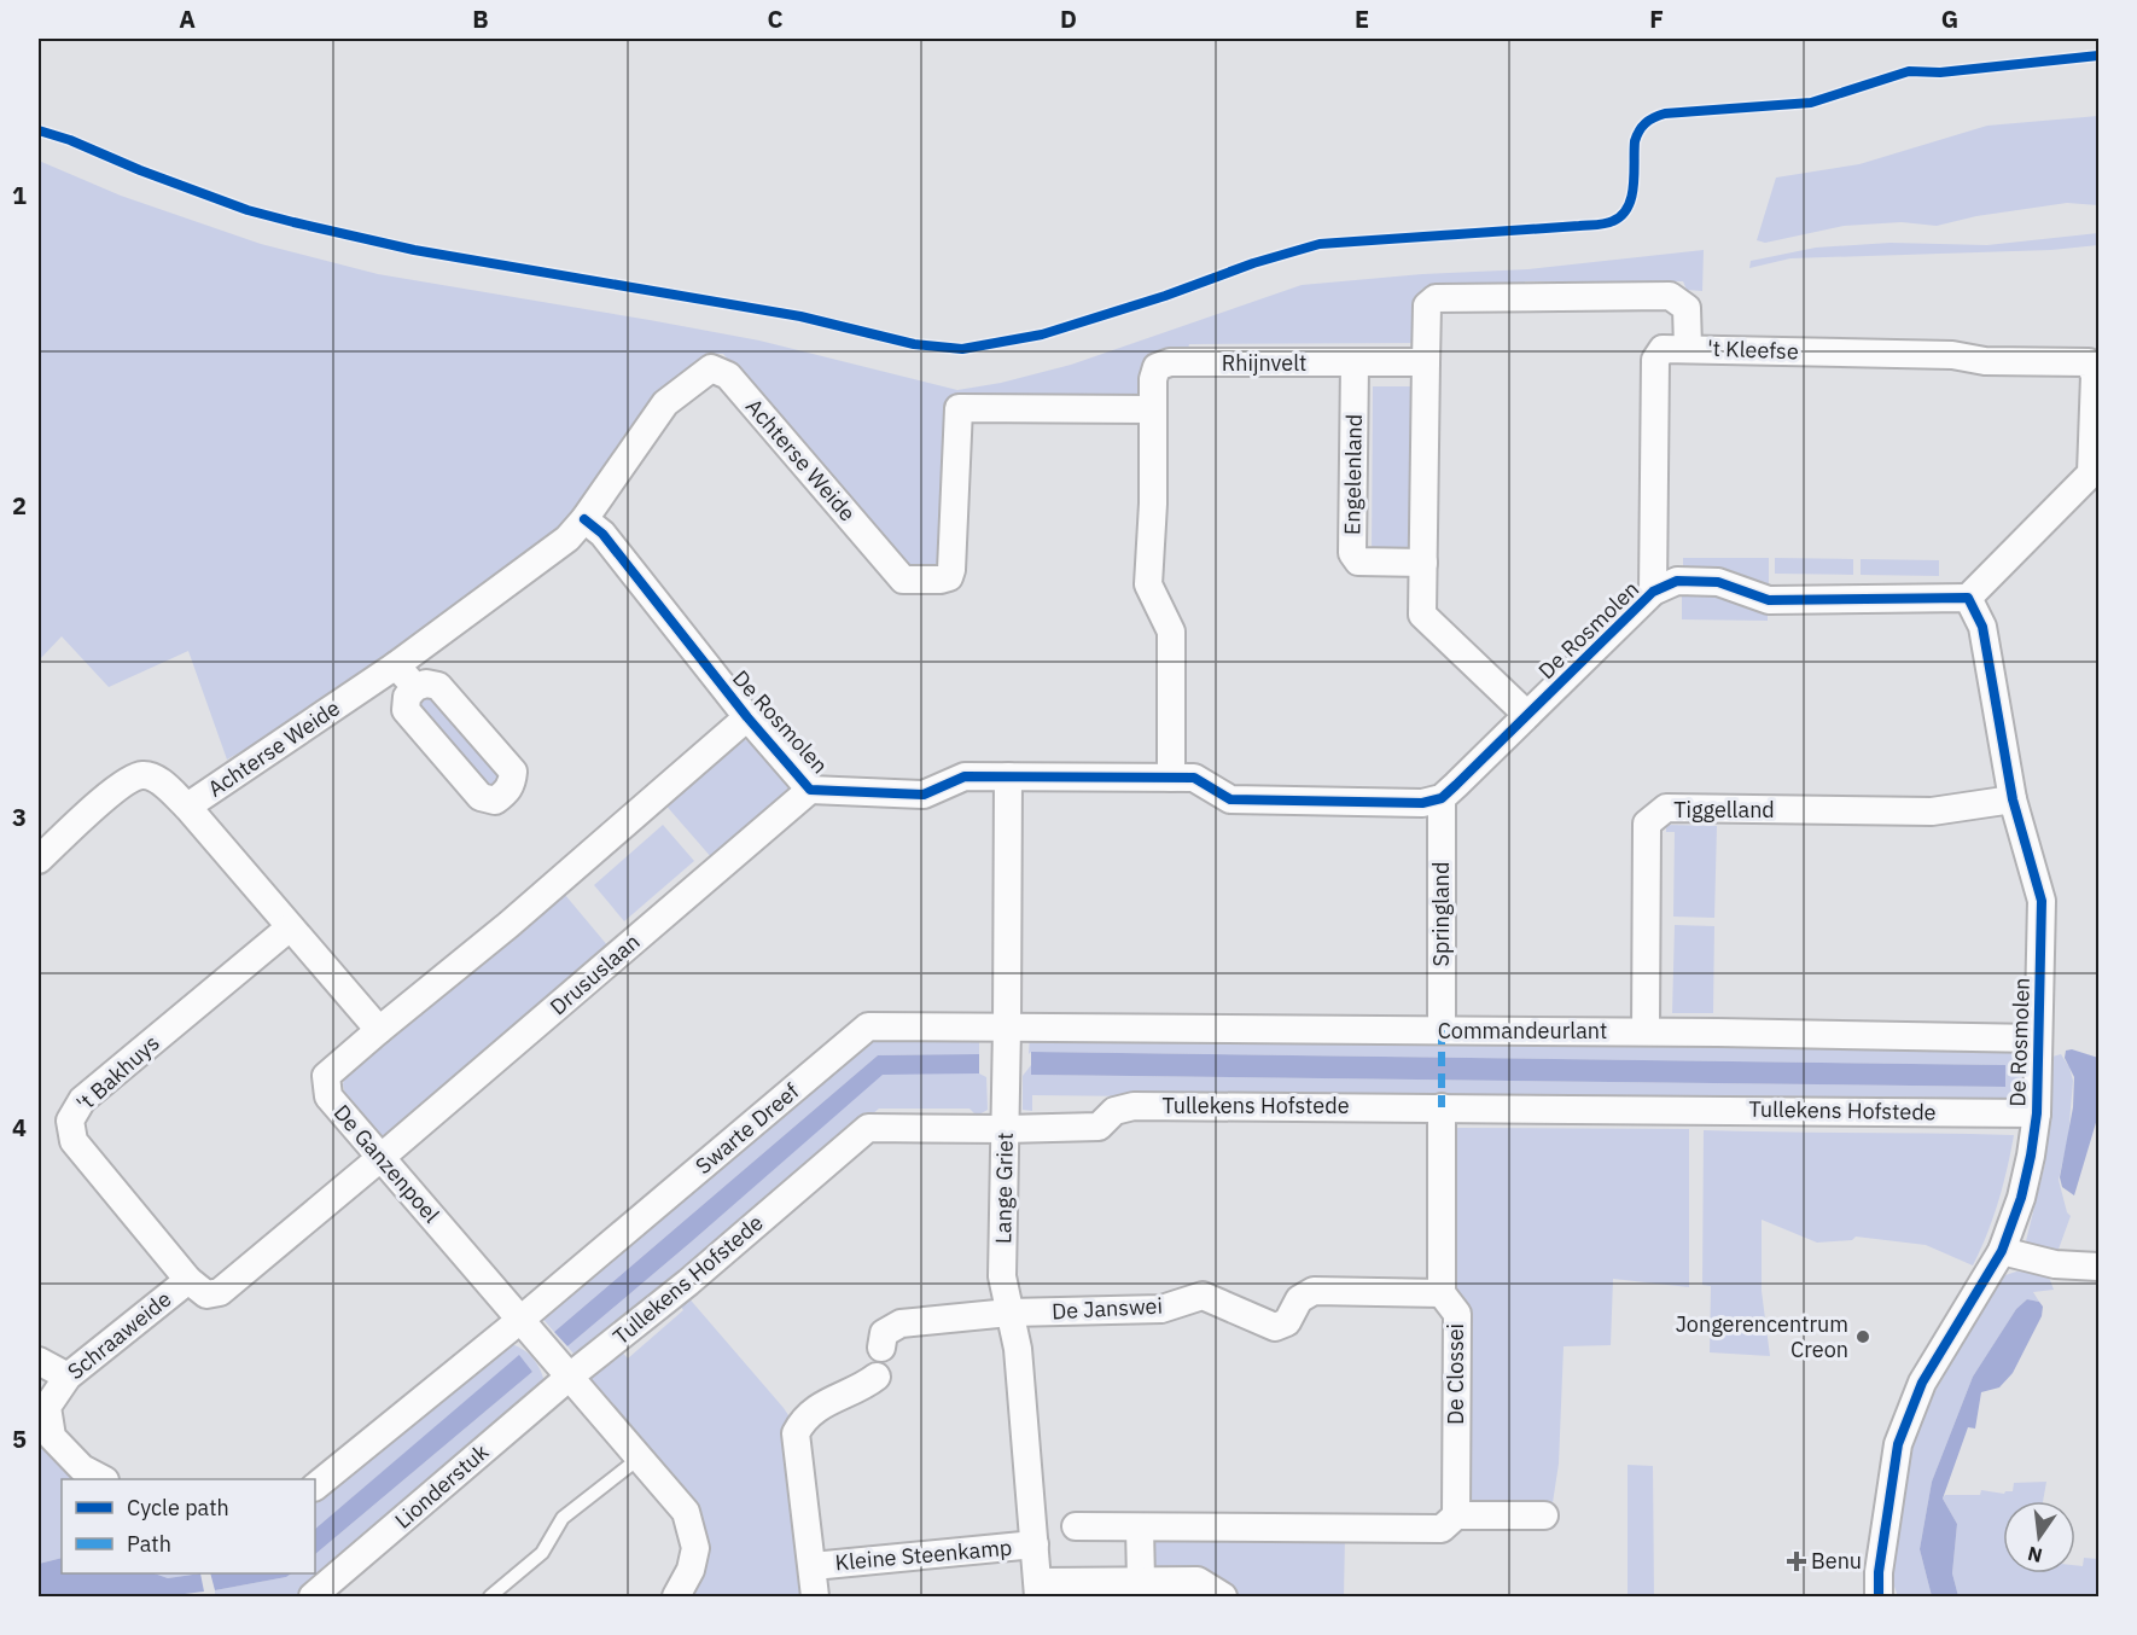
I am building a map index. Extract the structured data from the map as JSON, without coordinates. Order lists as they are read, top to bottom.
{
  "streets": {
    "street": [
      "'t Kleefse",
      "Rhijnvelt",
      "Achterse Weide",
      "Engelenland",
      "De Rosmolen",
      "Tiggelland",
      "Springland",
      "Drususlaan",
      "Commandeurlant",
      "'t Bakhuys",
      "Tullekens Hofstede",
      "Swarte Dreef",
      "De Ganzenpoel",
      "Lange Griet",
      "De Janswei",
      "Schraaweide",
      "De Clossei",
      "Lionderstuk",
      "Kleine Steenkamp"
    ]
  },
  "crossings": [
    ["'t Kleefse", "De Rosmolen"],
    ["Rhijnvelt", "Achterse Weide"],
    ["Rhijnvelt", "Engelenland"],
    ["Rhijnvelt", "De Rosmolen"],
    ["Achterse Weide", "De Rosmolen"],
    ["De Rosmolen", "Tiggelland"],
    ["De Rosmolen", "Springland"],
    ["De Rosmolen", "Drususlaan"],
    ["De Rosmolen", "Commandeurlant"],
    ["De Rosmolen", "Tullekens Hofstede"],
    ["De Rosmolen", "Lange Griet"],
    ["Tiggelland", "Commandeurlant"],
    ["Springland", "Commandeurlant"],
    ["Drususlaan", "De Ganzenpoel"],
    ["Drususlaan", "Schraaweide"],
    ["Commandeurlant", "Swarte Dreef"],
    ["Commandeurlant", "Lange Griet"],
    ["'t Bakhuys", "Schraaweide"],
    ["Tullekens Hofstede", "De Ganzenpoel"],
    ["Tullekens Hofstede", "Lange Griet"],
    ["Tullekens Hofstede", "De Clossei"],
    ["Tullekens Hofstede", "Lionderstuk"],
    ["Swarte Dreef", "De Ganzenpoel"],
    ["Swarte Dreef", "Lange Griet"],
    ["De Ganzenpoel", "Schraaweide"],
    ["De Ganzenpoel", "Lionderstuk"],
    ["Lange Griet", "De Janswei"],
    ["Lange Griet", "Kleine Steenkamp"],
    ["De Janswei", "De Clossei"]
  ],
  "places": {
    "other": ["Jongerencentrum Creon"],
    "health": ["Benu"]
  },
  "legend": ["Cycle path", "Path"],
  "north": "bottom",
  "grid": {
    "columns": [
      "A",
      "B",
      "C",
      "D",
      "E",
      "F",
      "G"
    ],
    "rows": [
      "1",
      "2",
      "3",
      "4",
      "5"
    ]
  }
}
